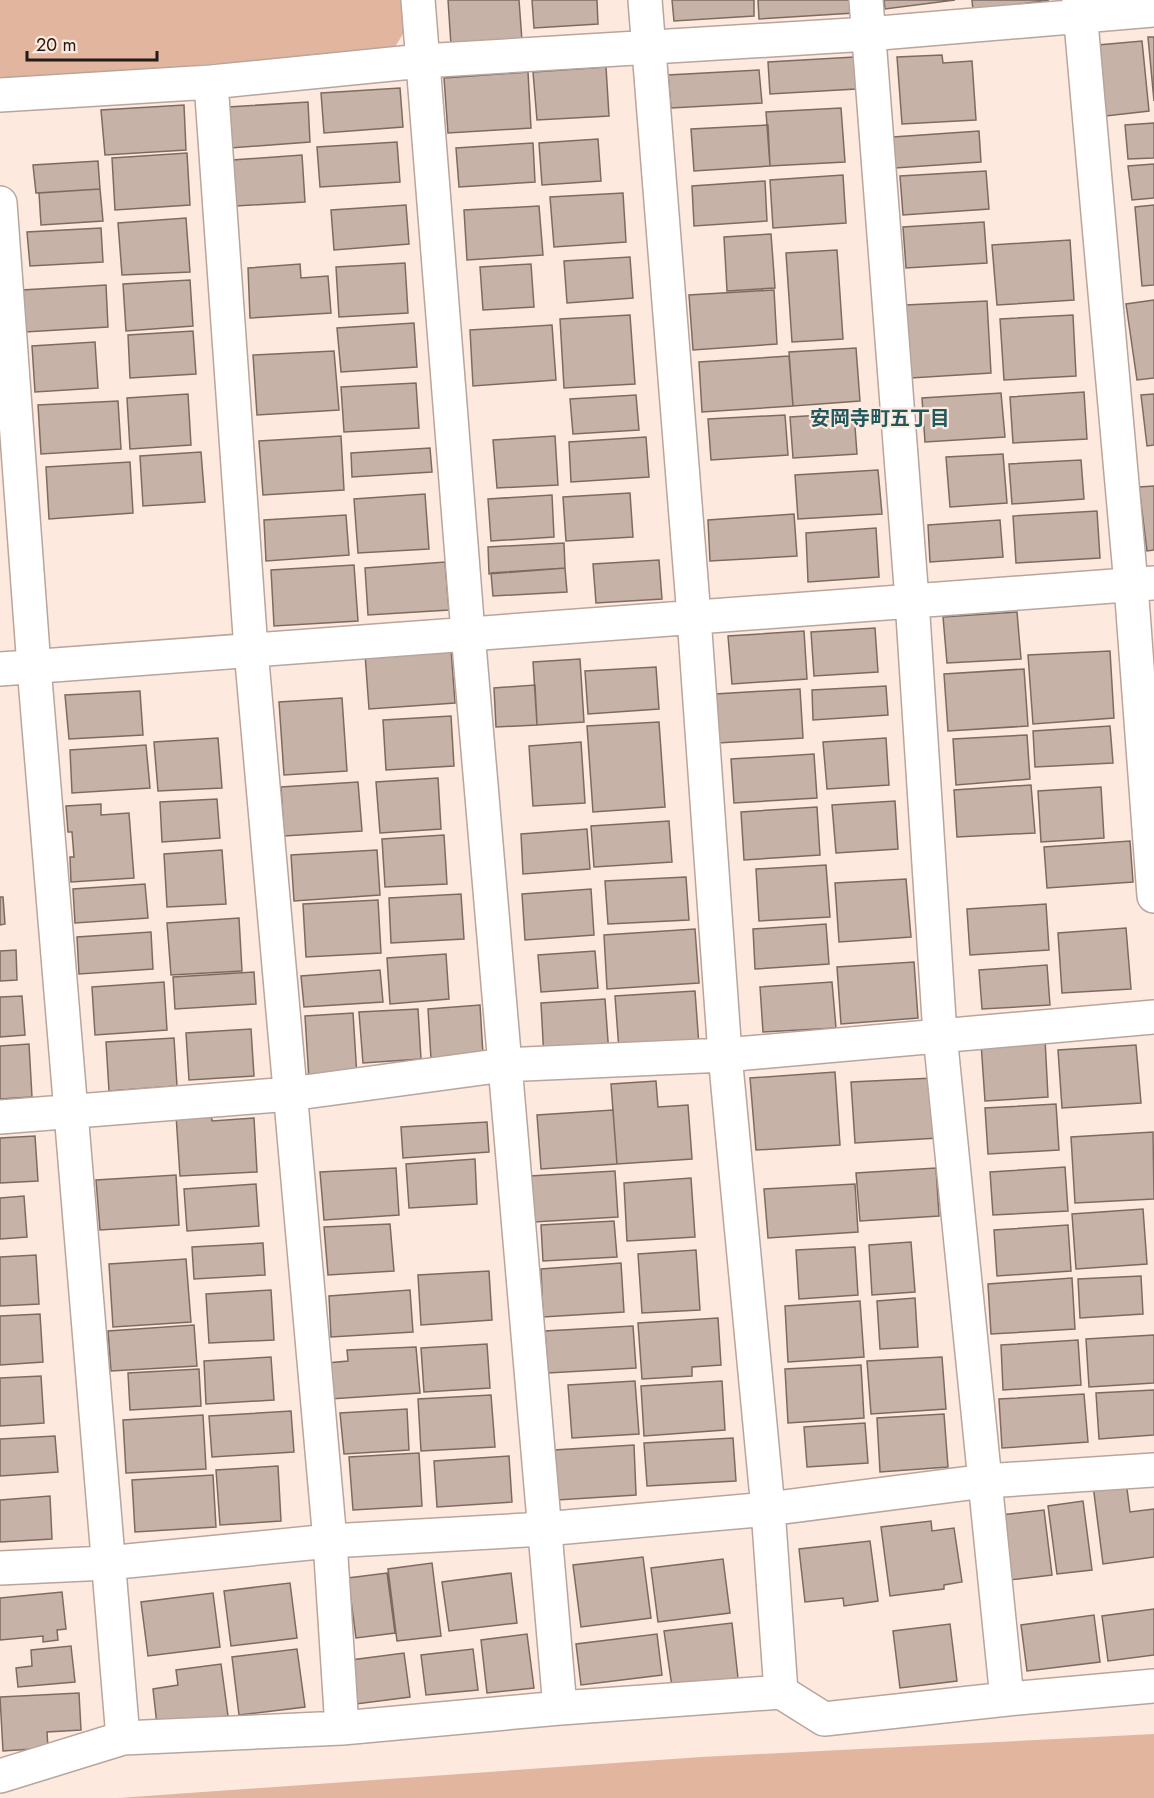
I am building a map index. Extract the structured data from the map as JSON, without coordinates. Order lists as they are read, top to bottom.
{
  "districts": ["安岡寺町五丁目"],
  "scale_bar": "20 m"
}
